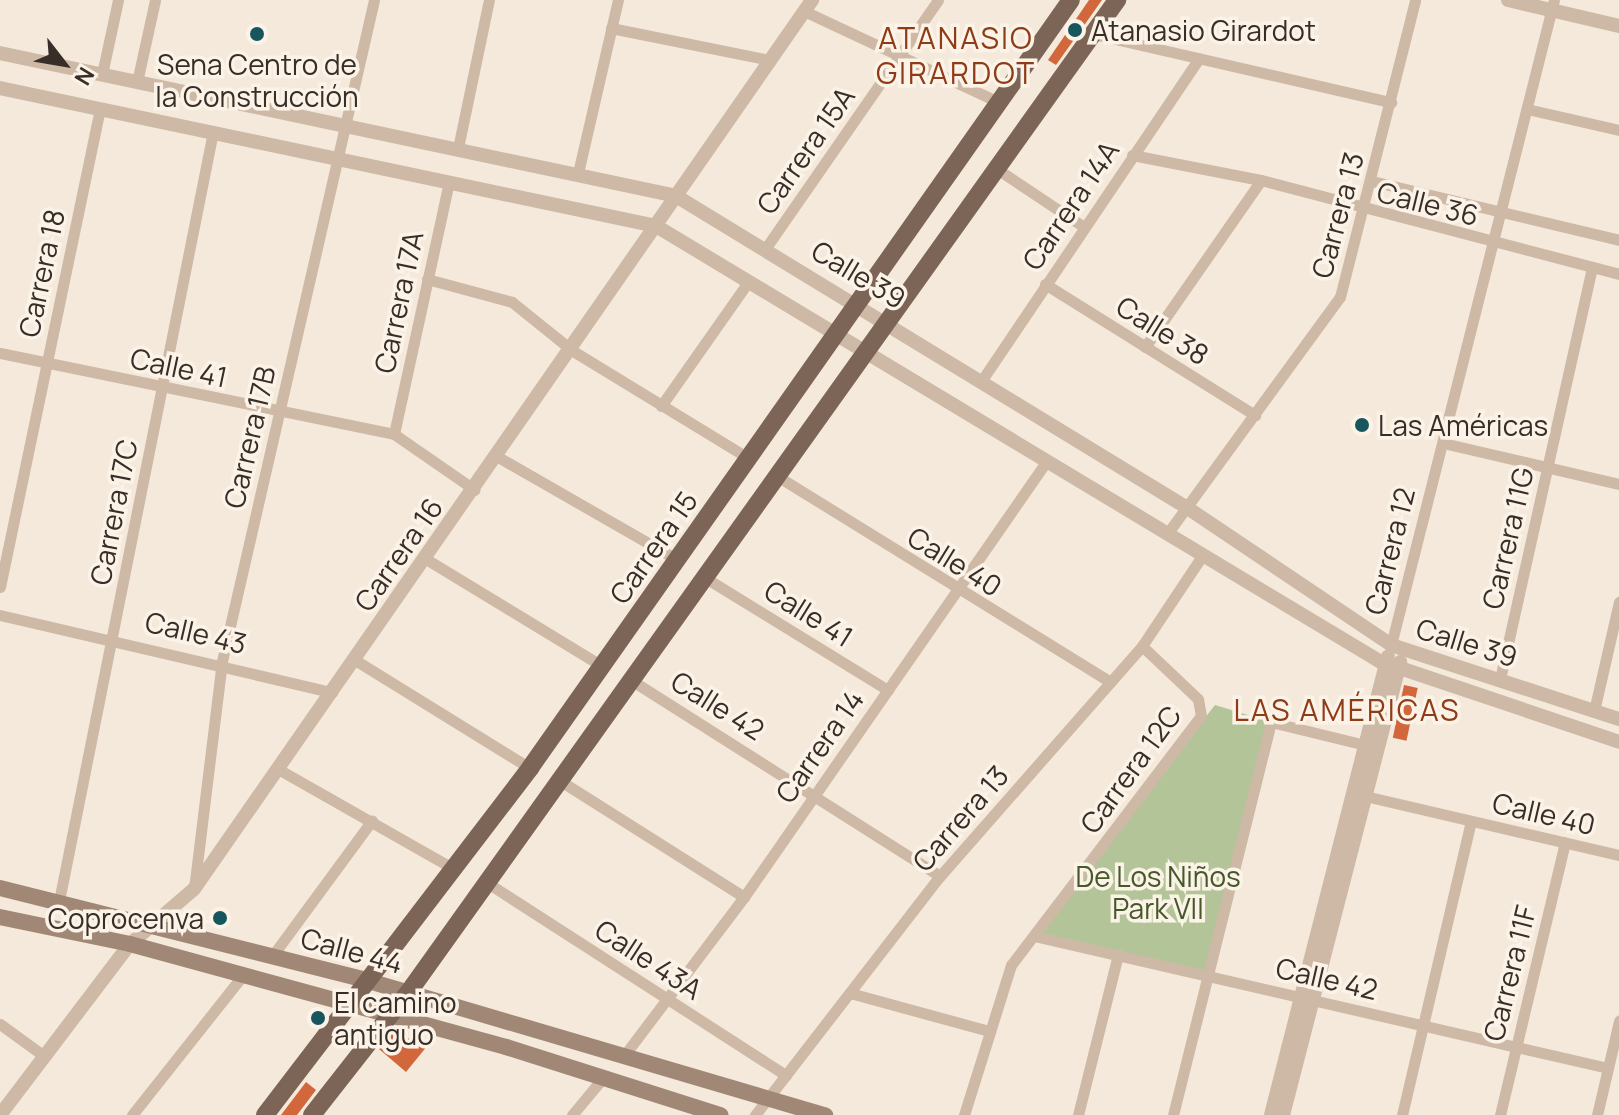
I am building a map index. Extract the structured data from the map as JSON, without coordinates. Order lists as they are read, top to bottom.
{
  "streets": {
    "main road": ["Carrera 15", "Calle 44"],
    "street": [
      "Carrera 15A",
      "Calle 36",
      "Carrera 14A",
      "Carrera 13",
      "Carrera 18",
      "Calle 39",
      "Carrera 17A",
      "Calle 38",
      "Calle 41",
      "Carrera 17B",
      "Carrera 17C",
      "Carrera 11G",
      "Carrera 12",
      "Carrera 16",
      "Calle 40",
      "Calle 43",
      "Calle 42",
      "Carrera 14",
      "Carrera 12C",
      "Calle 43A",
      "Carrera 11F"
    ]
  },
  "crossings": [
    ["Carrera 15A", "Calle 39"],
    ["Calle 36", "Carrera 14A"],
    ["Calle 36", "Carrera 13"],
    ["Calle 36", "Carrera 11G"],
    ["Calle 36", "Carrera 12"],
    ["Carrera 14A", "Calle 39"],
    ["Carrera 14A", "Calle 38"],
    ["Carrera 13", "Calle 39"],
    ["Carrera 13", "Calle 38"],
    ["Carrera 13", "Calle 40"],
    ["Carrera 13", "Calle 42"],
    ["Carrera 13", "Carrera 12C"],
    ["Carrera 13", "Calle 44"],
    ["Carrera 13", "Calle 43A"],
    ["Carrera 18", "Calle 39"],
    ["Carrera 18", "Calle 41"],
    ["Calle 39", "Carrera 17A"],
    ["Calle 39", "Carrera 17B"],
    ["Calle 39", "Carrera 17C"],
    ["Calle 39", "Carrera 11G"],
    ["Calle 39", "Carrera 15"],
    ["Calle 39", "Carrera 12"],
    ["Calle 39", "Carrera 16"],
    ["Calle 39", "Carrera 14"],
    ["Carrera 17A", "Calle 41"],
    ["Calle 41", "Carrera 17B"],
    ["Calle 41", "Carrera 17C"],
    ["Calle 41", "Carrera 16"],
    ["Calle 41", "Carrera 14"],
    ["Carrera 17B", "Carrera 16"],
    ["Carrera 17B", "Calle 43"],
    ["Carrera 17C", "Calle 43"],
    ["Carrera 17C", "Calle 44"],
    ["Carrera 15", "Calle 44"],
    ["Carrera 12", "Calle 40"],
    ["Carrera 12", "Calle 42"],
    ["Carrera 16", "Calle 43"],
    ["Carrera 16", "Calle 44"],
    ["Calle 40", "Carrera 14"],
    ["Calle 40", "Carrera 11F"],
    ["Calle 42", "Carrera 14"],
    ["Calle 42", "Carrera 12C"],
    ["Calle 42", "Carrera 11F"],
    ["Carrera 14", "Calle 44"],
    ["Carrera 14", "Calle 43A"]
  ],
  "districts": ["ATANASIO GIRARDOT", "LAS AMÉRICAS"],
  "parks": ["De Los Niños Park VII"],
  "places": [
    "Atanasio Girardot",
    "Sena Centro de la Construcción",
    "Las Américas",
    "Coprocenva",
    "El camino antiguo"
  ],
  "north": "bottom right"
}
